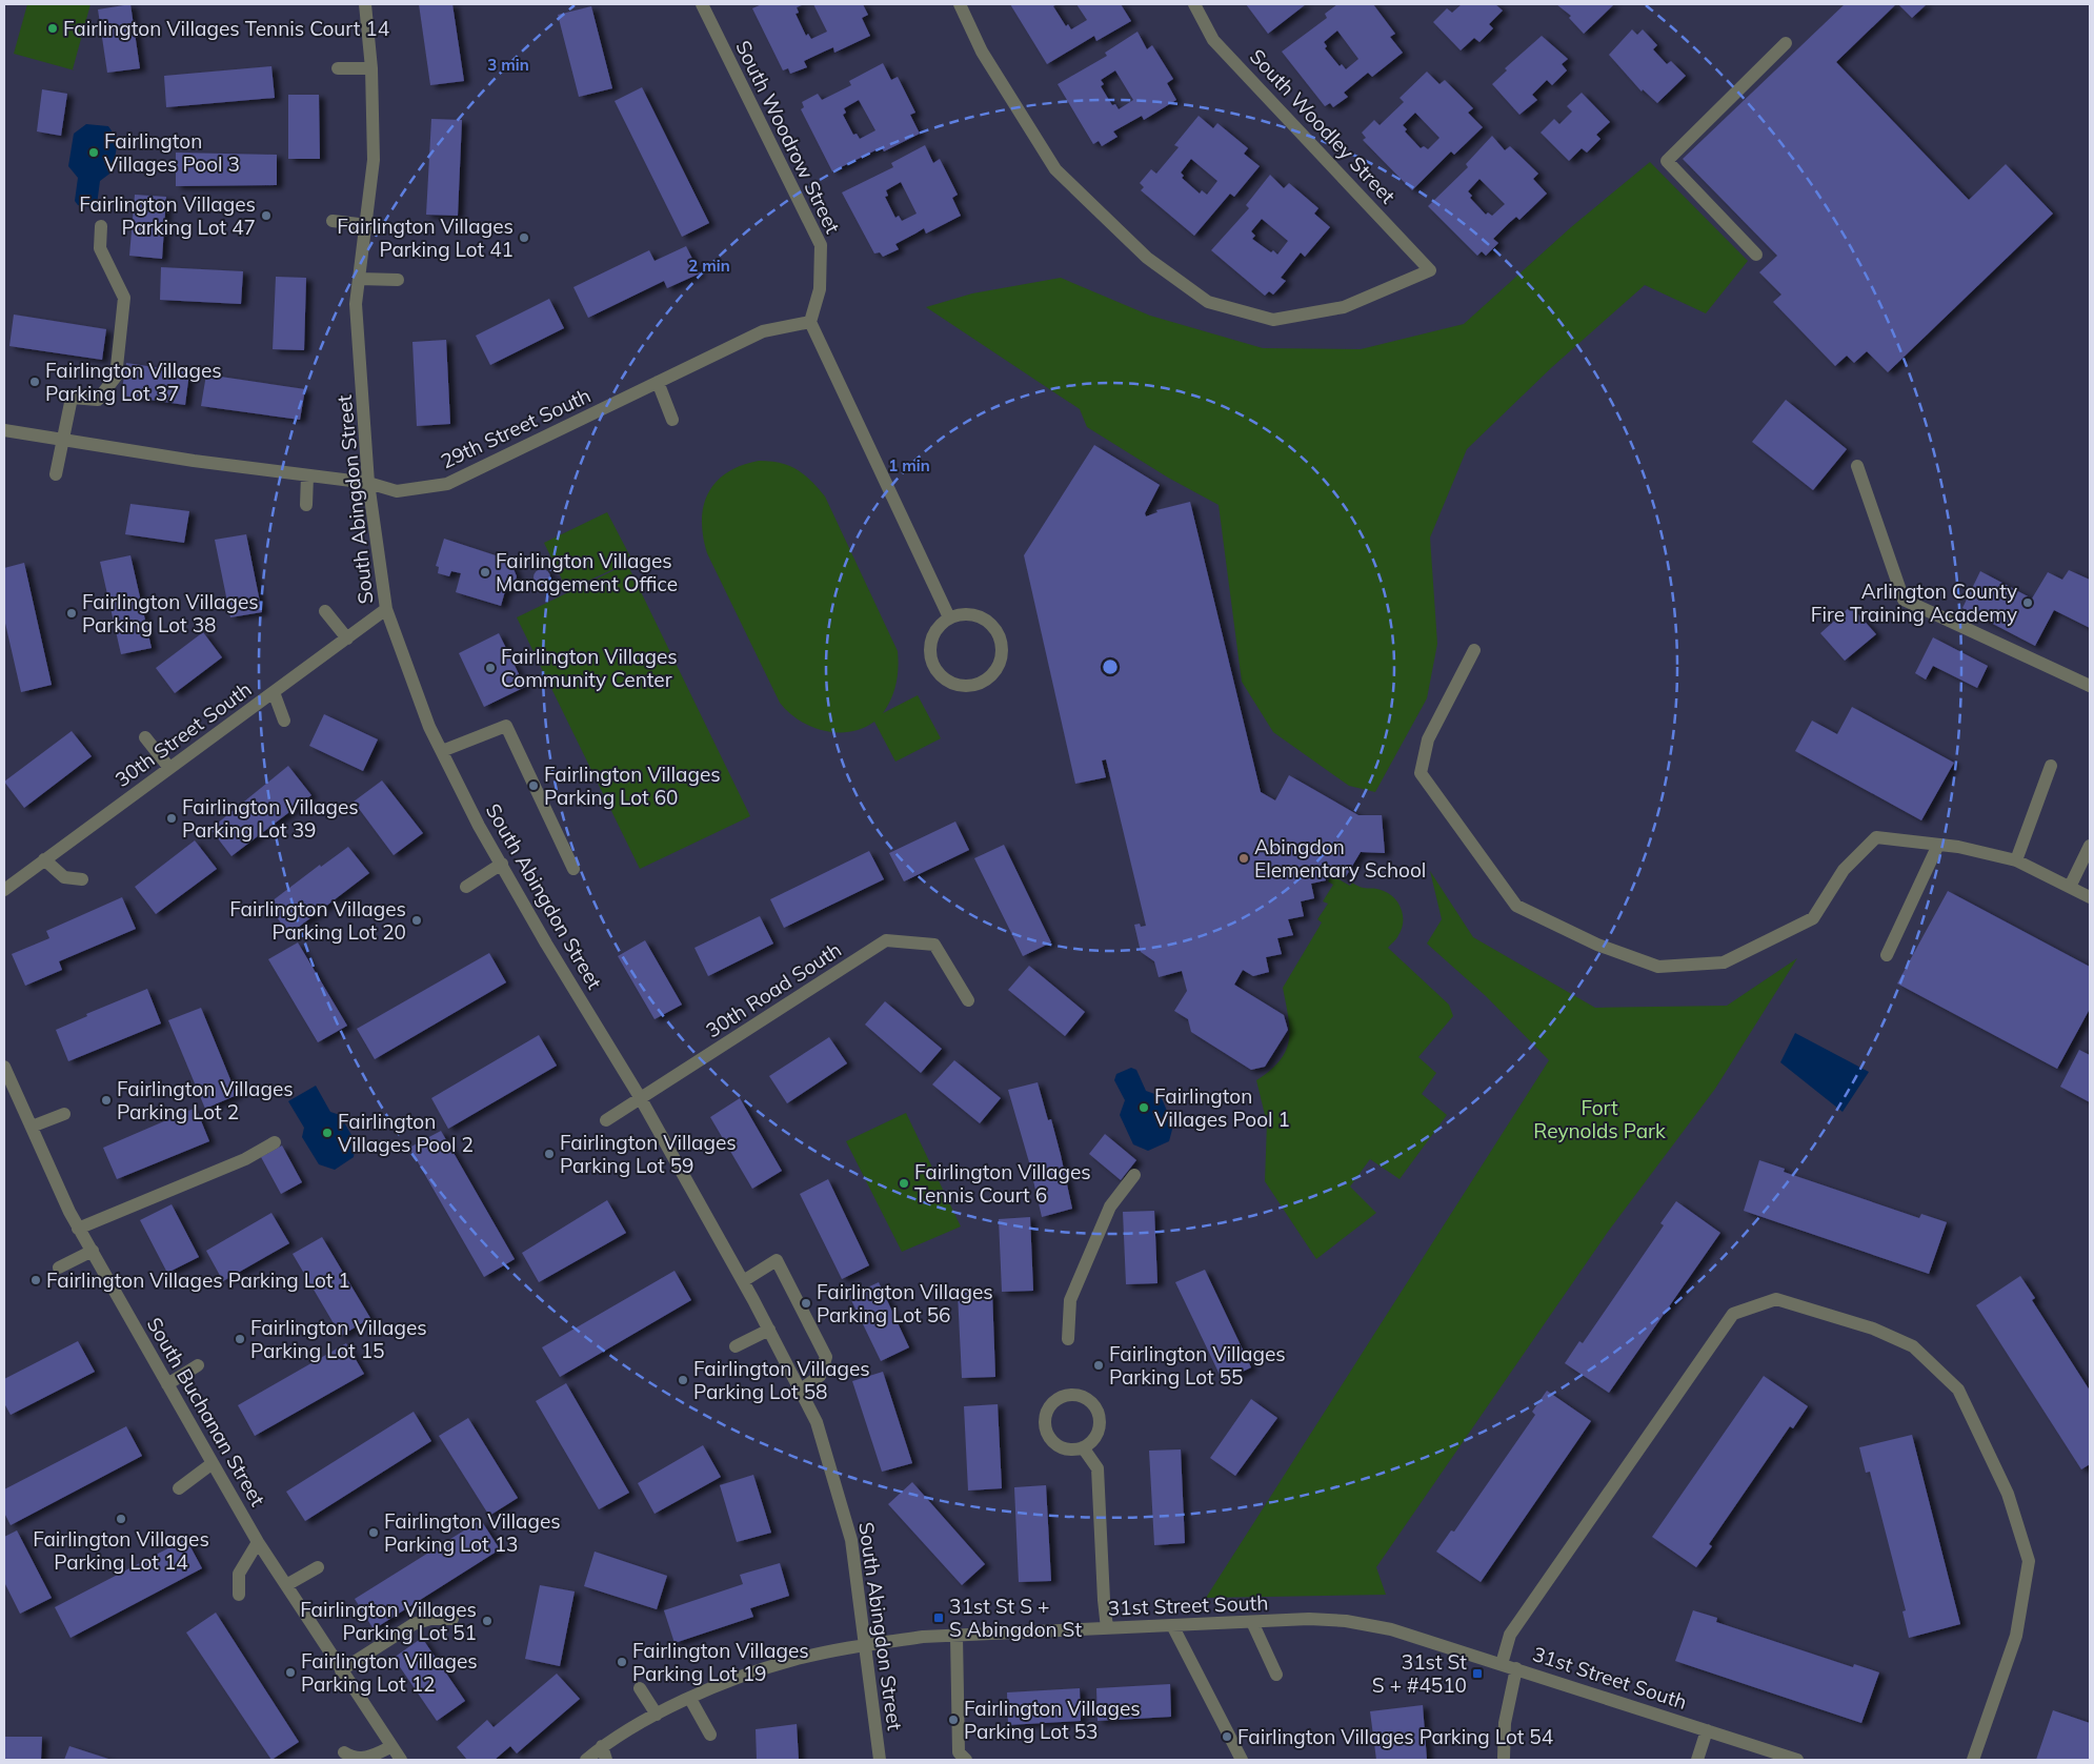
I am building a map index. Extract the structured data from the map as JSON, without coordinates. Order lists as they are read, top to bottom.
{
  "streets": {
    "street": [
      "South Woodley Street",
      "South Woodrow Street",
      "29th Street South",
      "South Abingdon Street",
      "30th Street South",
      "30th Road South",
      "South Buchanan Street",
      "31st Street South"
    ]
  },
  "crossings": [
    ["South Woodrow Street", "29th Street South"],
    ["29th Street South", "South Abingdon Street"],
    ["South Abingdon Street", "30th Street South"],
    ["South Abingdon Street", "30th Road South"],
    ["South Abingdon Street", "31st Street South"]
  ],
  "parks": ["Fort Reynolds Park"],
  "places": {
    "other": [
      "Fairlington Villages Tennis Court 14",
      "Fairlington Villages Pool 3",
      "Fairlington Villages Parking Lot 47",
      "Fairlington Villages Parking Lot 41",
      "Fairlington Villages Parking Lot 37",
      "Fairlington Villages Management Office",
      "Arlington County Fire Training Academy",
      "Fairlington Villages Parking Lot 38",
      "Fairlington Villages Community Center",
      "Fairlington Villages Parking Lot 60",
      "Fairlington Villages Parking Lot 39",
      "Abingdon Elementary School",
      "Fairlington Villages Parking Lot 20",
      "Fairlington Villages Parking Lot 2",
      "Fairlington Villages Pool 1",
      "Fairlington Villages Pool 2",
      "Fairlington Villages Parking Lot 59",
      "Fairlington Villages Tennis Court 6",
      "Fairlington Villages Parking Lot 1",
      "Fairlington Villages Parking Lot 56",
      "Fairlington Villages Parking Lot 15",
      "Fairlington Villages Parking Lot 55",
      "Fairlington Villages Parking Lot 58",
      "Fairlington Villages Parking Lot 14",
      "Fairlington Villages Parking Lot 13",
      "Fairlington Villages Parking Lot 51",
      "Fairlington Villages Parking Lot 19",
      "Fairlington Villages Parking Lot 12",
      "Fairlington Villages Parking Lot 53",
      "Fairlington Villages Parking Lot 54"
    ],
    "transit": ["31st St S + S Abingdon St", "31st St S + #4510"]
  },
  "rings": ["3 min", "2 min", "1 min"]
}
